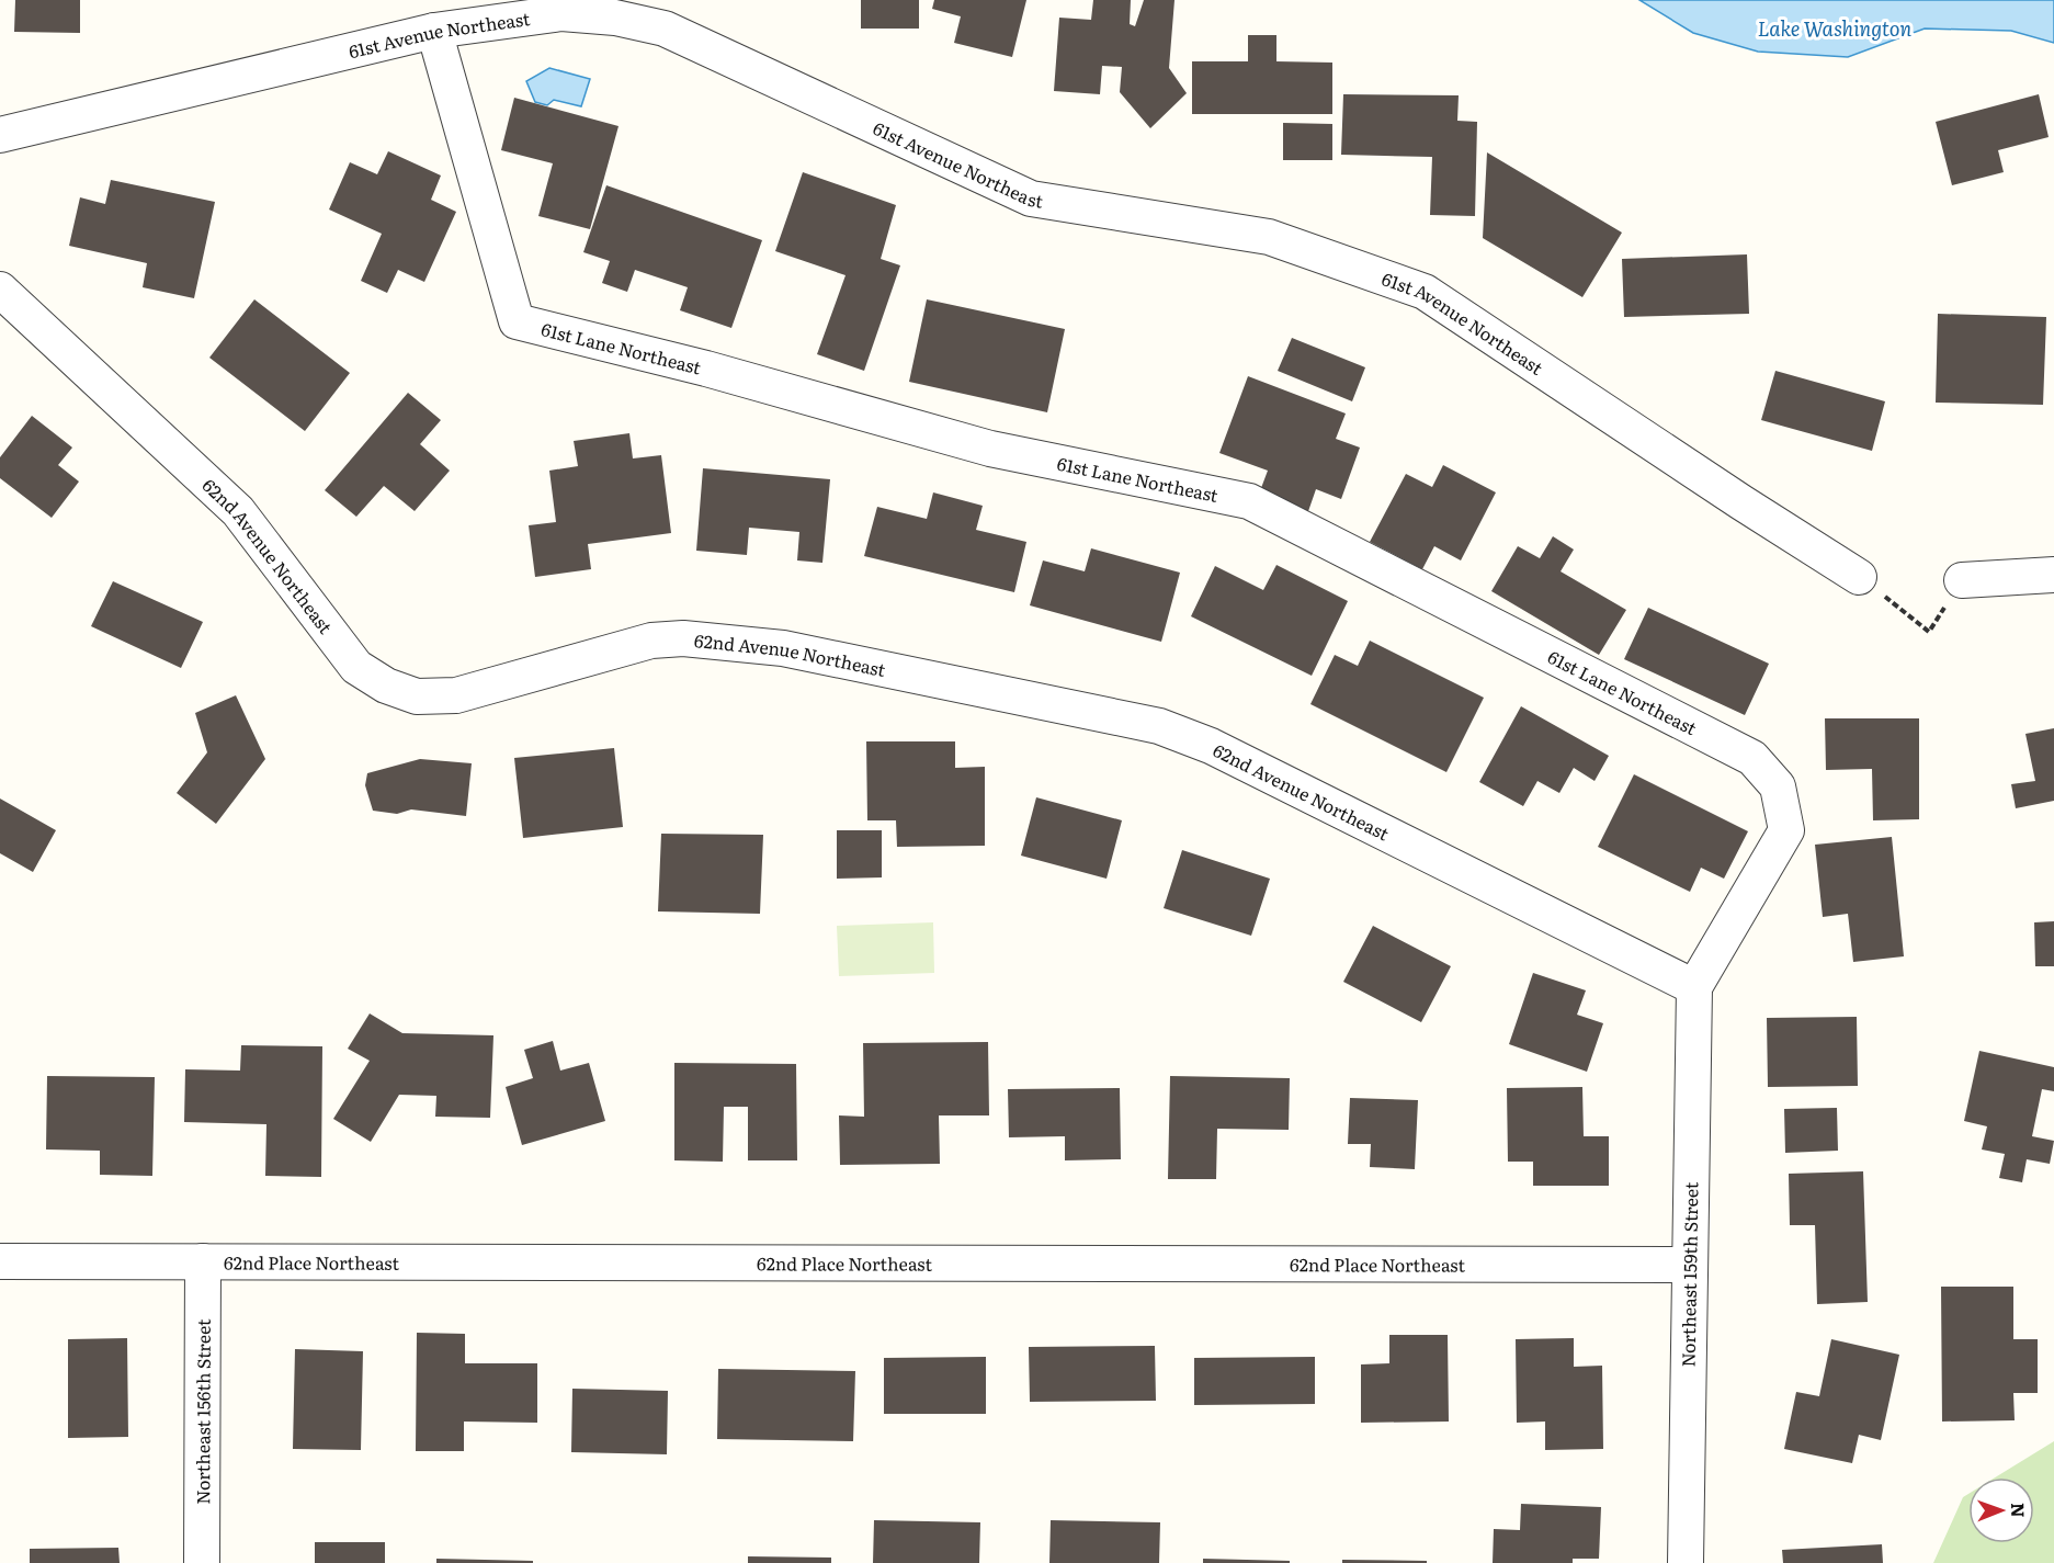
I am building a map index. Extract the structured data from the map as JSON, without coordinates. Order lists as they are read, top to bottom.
{
  "streets": {
    "street": [
      "61st Avenue Northeast",
      "61st Lane Northeast",
      "62nd Avenue Northeast",
      "62nd Place Northeast",
      "Northeast 159th Street",
      "Northeast 156th Street"
    ]
  },
  "crossings": [
    ["61st Avenue Northeast", "61st Lane Northeast"],
    ["61st Lane Northeast", "62nd Avenue Northeast"],
    ["61st Lane Northeast", "Northeast 159th Street"],
    ["62nd Avenue Northeast", "Northeast 159th Street"],
    ["62nd Place Northeast", "Northeast 159th Street"],
    ["62nd Place Northeast", "Northeast 156th Street"]
  ],
  "water": ["Lake Washington"],
  "north": "right"
}
